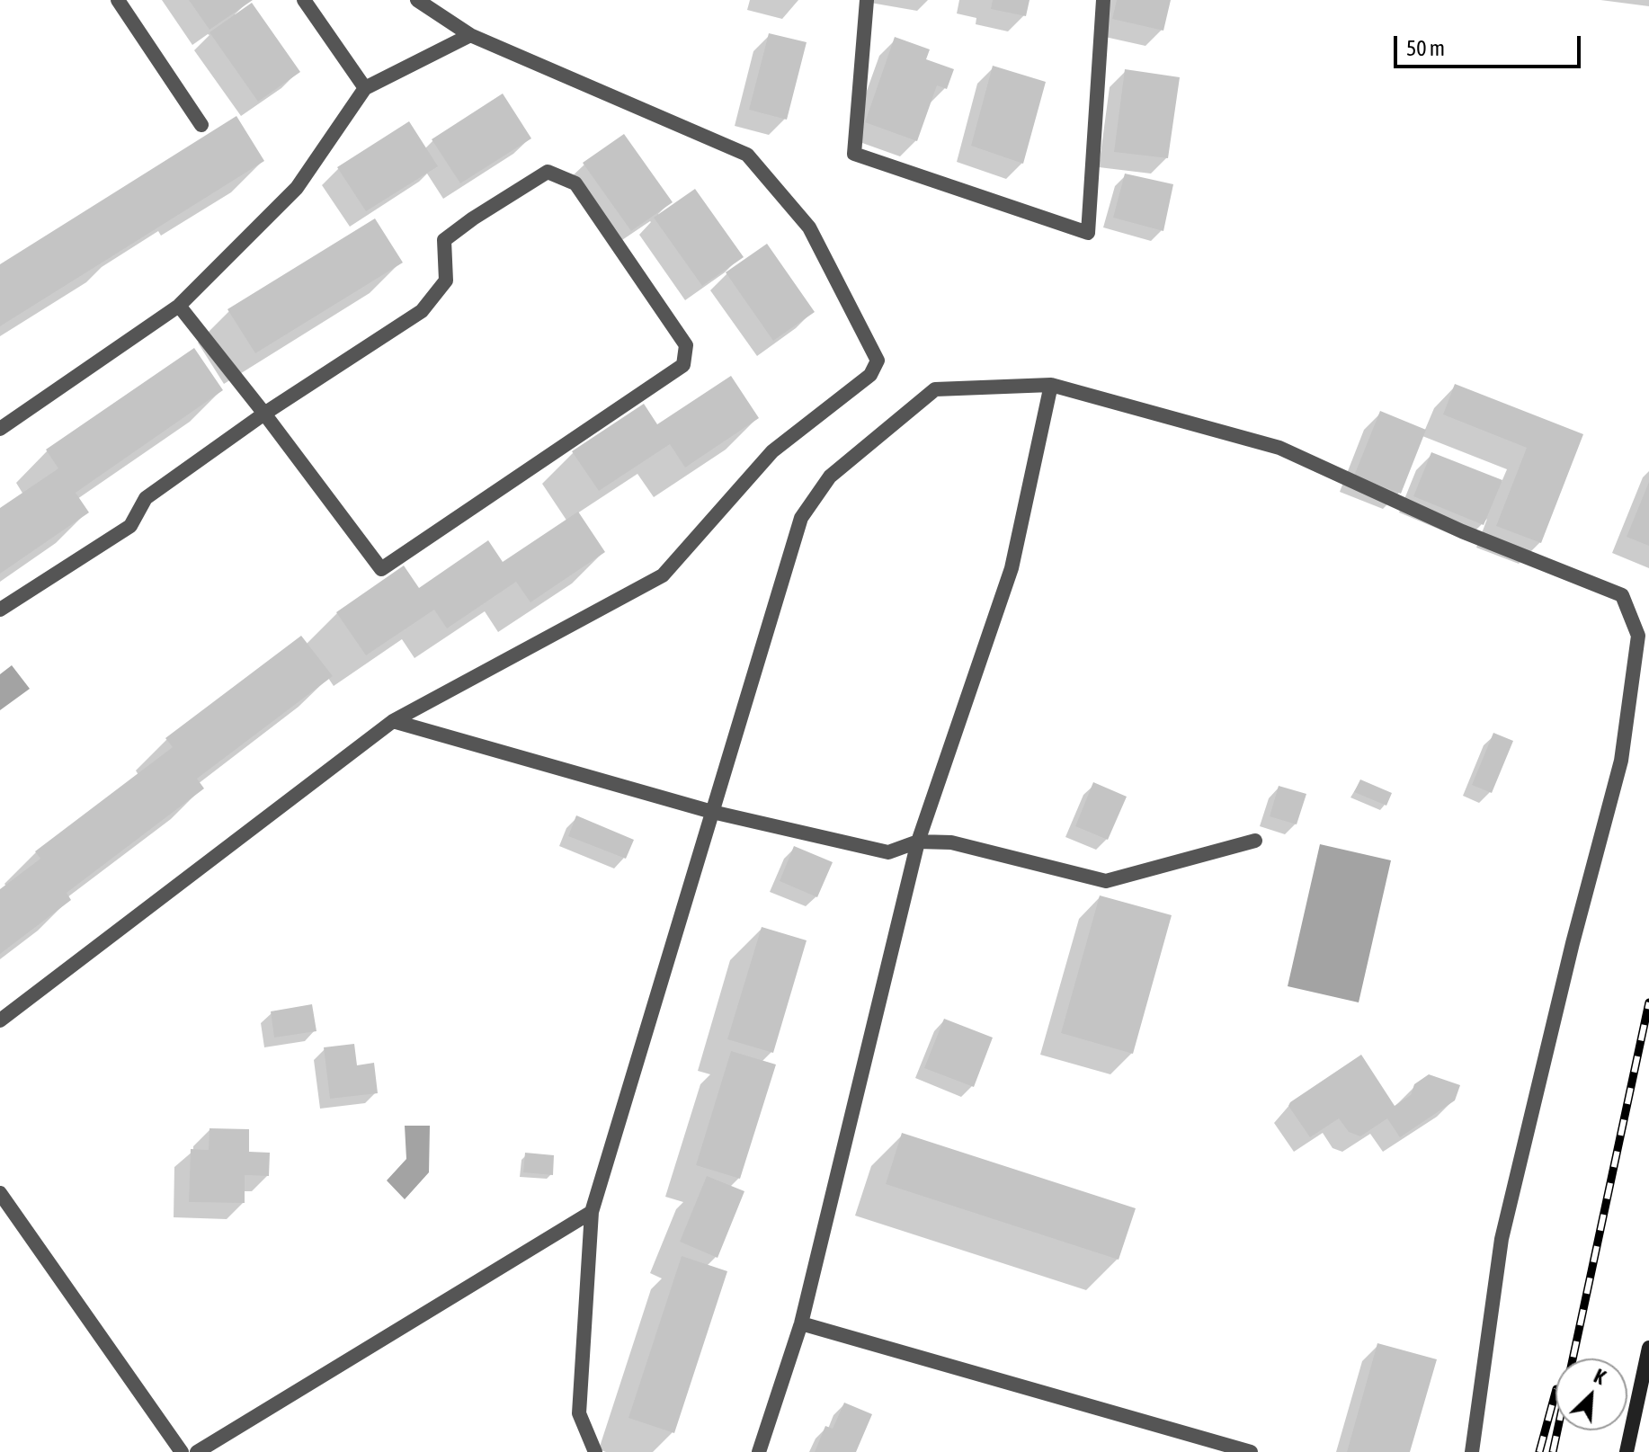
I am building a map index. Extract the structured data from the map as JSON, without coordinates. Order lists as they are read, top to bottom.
{
  "scale_bar": "50 m",
  "north": "top right"
}
